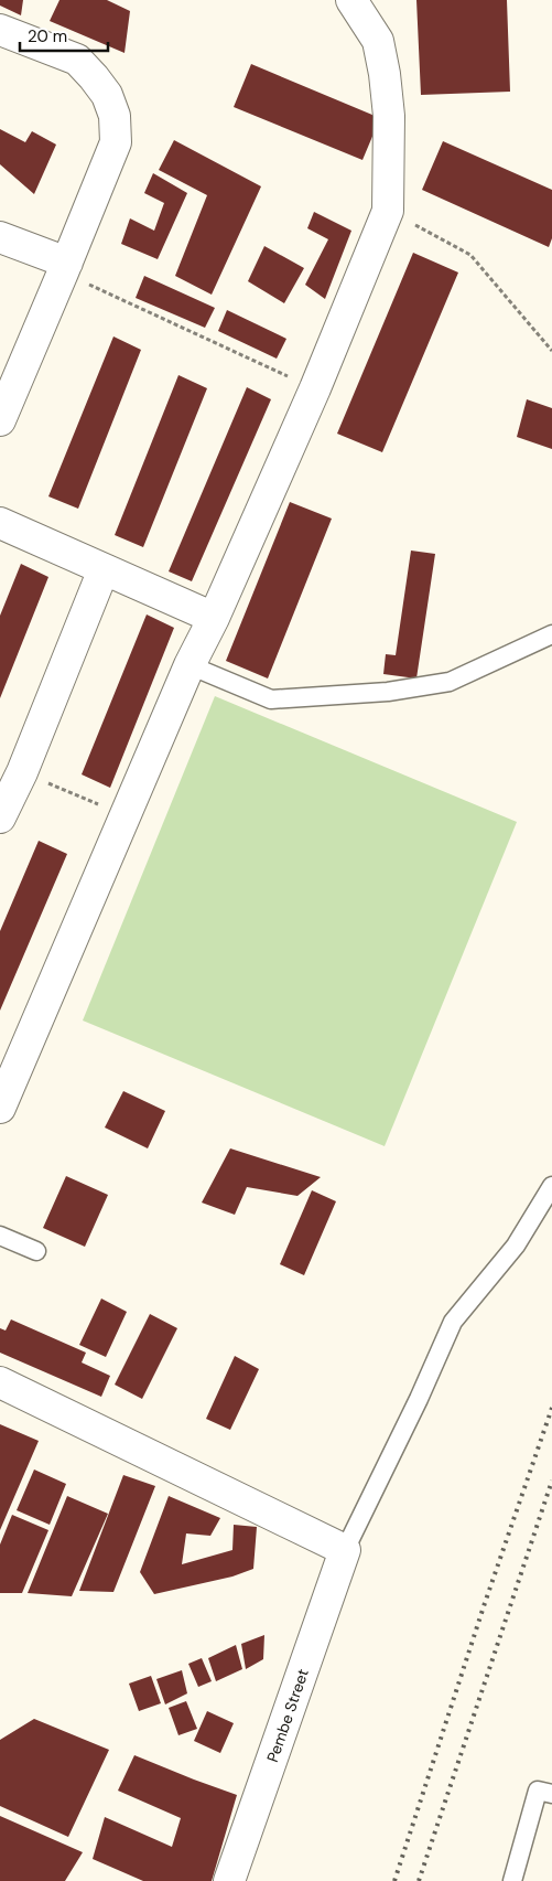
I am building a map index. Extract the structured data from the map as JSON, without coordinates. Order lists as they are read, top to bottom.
{
  "streets": {
    "street": ["Pembe Street"]
  },
  "scale_bar": "20 m"
}
